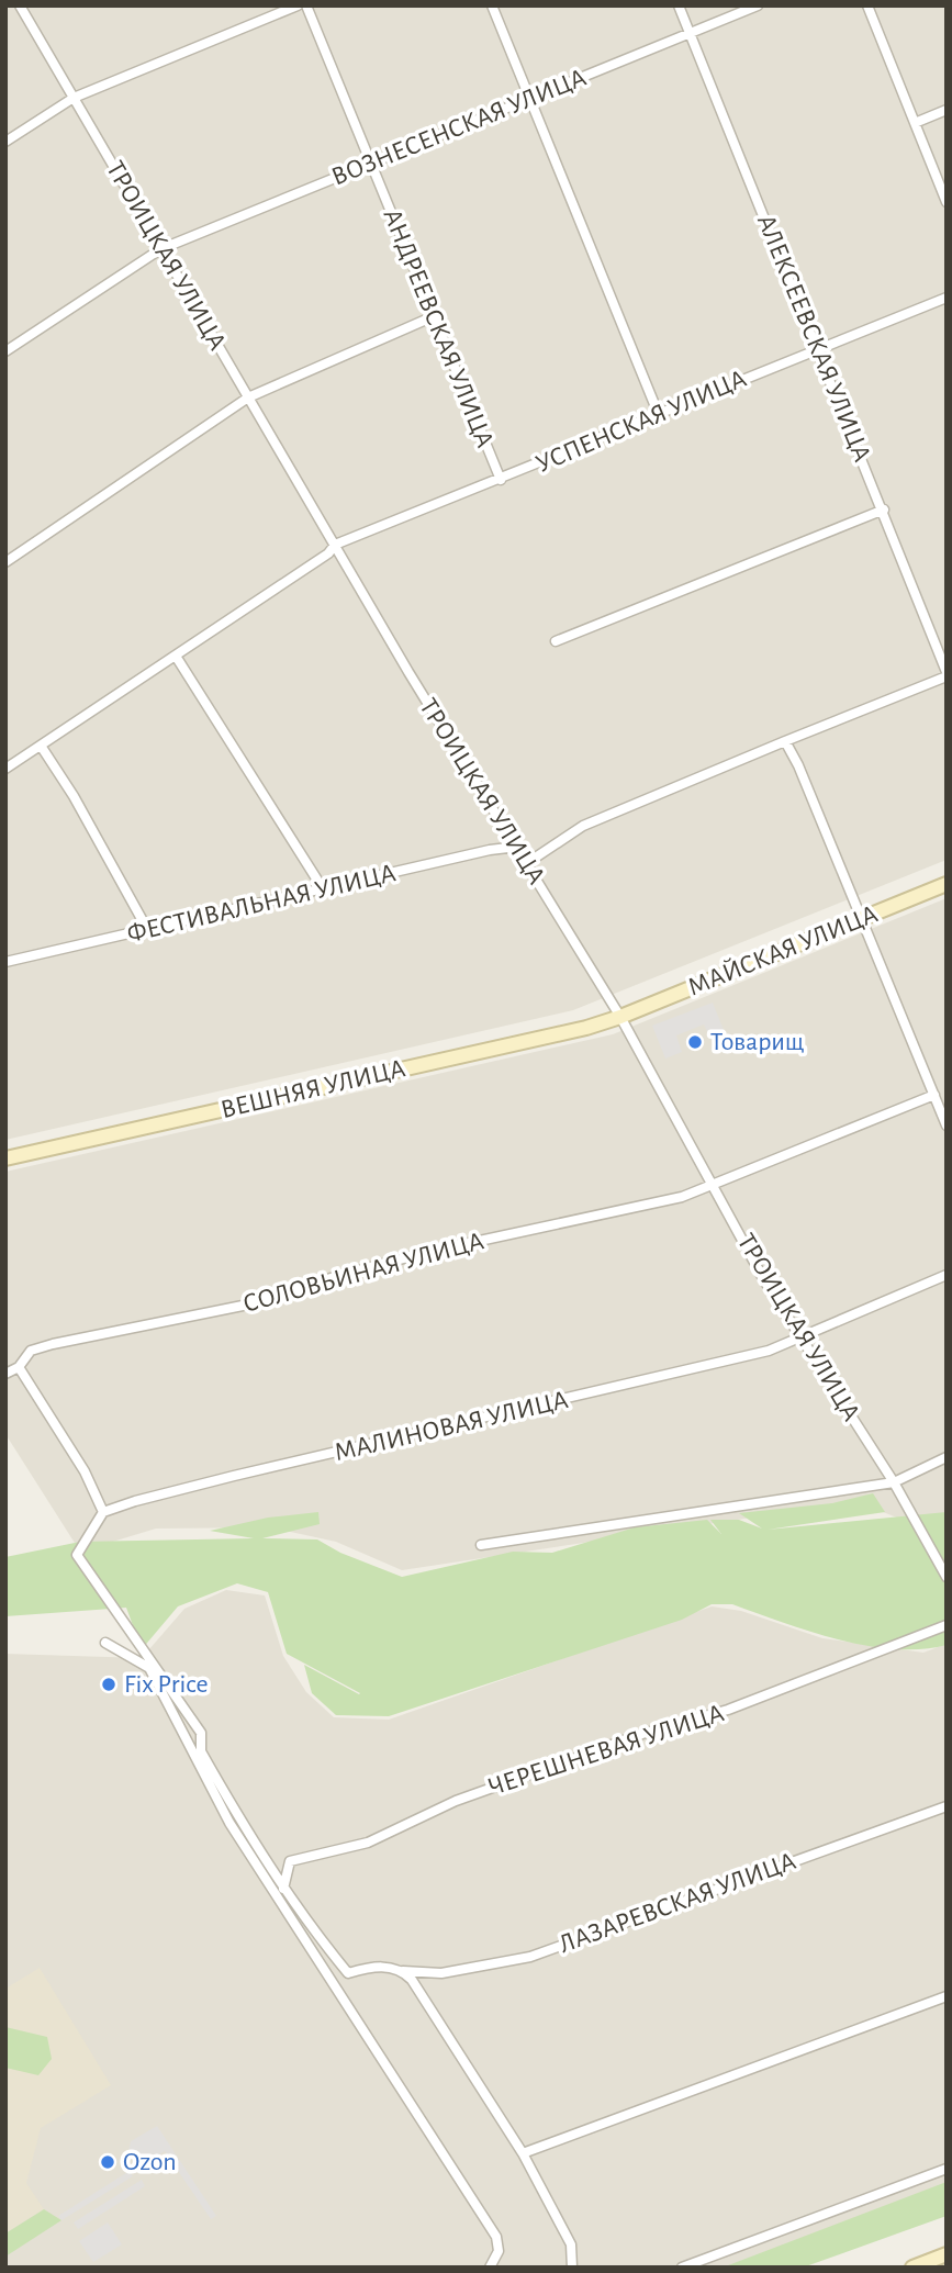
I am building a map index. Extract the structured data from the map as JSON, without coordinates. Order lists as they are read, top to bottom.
{
  "streets": {
    "street": [
      "ВОЗНЕСЕНСКАЯ УЛИЦА",
      "ТРОИЦКАЯ УЛИЦА",
      "АНДРЕЕВСКАЯ УЛИЦА",
      "АЛЕКСЕЕВСКАЯ УЛИЦА",
      "УСПЕНСКАЯ УЛИЦА",
      "ФЕСТИВАЛЬНАЯ УЛИЦА",
      "МАЙСКАЯ УЛИЦА",
      "ВЕШНЯЯ УЛИЦА",
      "СОЛОВЬИНАЯ УЛИЦА",
      "МАЛИНОВАЯ УЛИЦА",
      "ЧЕРЕШНЕВАЯ УЛИЦА",
      "ЛАЗАРЕВСКАЯ УЛИЦА"
    ]
  },
  "crossings": [
    ["ВОЗНЕСЕНСКАЯ УЛИЦА", "ТРОИЦКАЯ УЛИЦА"],
    ["ВОЗНЕСЕНСКАЯ УЛИЦА", "АНДРЕЕВСКАЯ УЛИЦА"],
    ["ВОЗНЕСЕНСКАЯ УЛИЦА", "АЛЕКСЕЕВСКАЯ УЛИЦА"],
    ["ТРОИЦКАЯ УЛИЦА", "УСПЕНСКАЯ УЛИЦА"],
    ["ТРОИЦКАЯ УЛИЦА", "ФЕСТИВАЛЬНАЯ УЛИЦА"],
    ["ТРОИЦКАЯ УЛИЦА", "МАЙСКАЯ УЛИЦА"],
    ["ТРОИЦКАЯ УЛИЦА", "ВЕШНЯЯ УЛИЦА"],
    ["ТРОИЦКАЯ УЛИЦА", "СОЛОВЬИНАЯ УЛИЦА"],
    ["ТРОИЦКАЯ УЛИЦА", "МАЛИНОВАЯ УЛИЦА"],
    ["АНДРЕЕВСКАЯ УЛИЦА", "УСПЕНСКАЯ УЛИЦА"],
    ["АЛЕКСЕЕВСКАЯ УЛИЦА", "УСПЕНСКАЯ УЛИЦА"],
    ["МАЙСКАЯ УЛИЦА", "ВЕШНЯЯ УЛИЦА"],
    ["ЧЕРЕШНЕВАЯ УЛИЦА", "ЛАЗАРЕВСКАЯ УЛИЦА"]
  ],
  "places": ["Товарищ", "Fix Price", "Ozon"]
}
